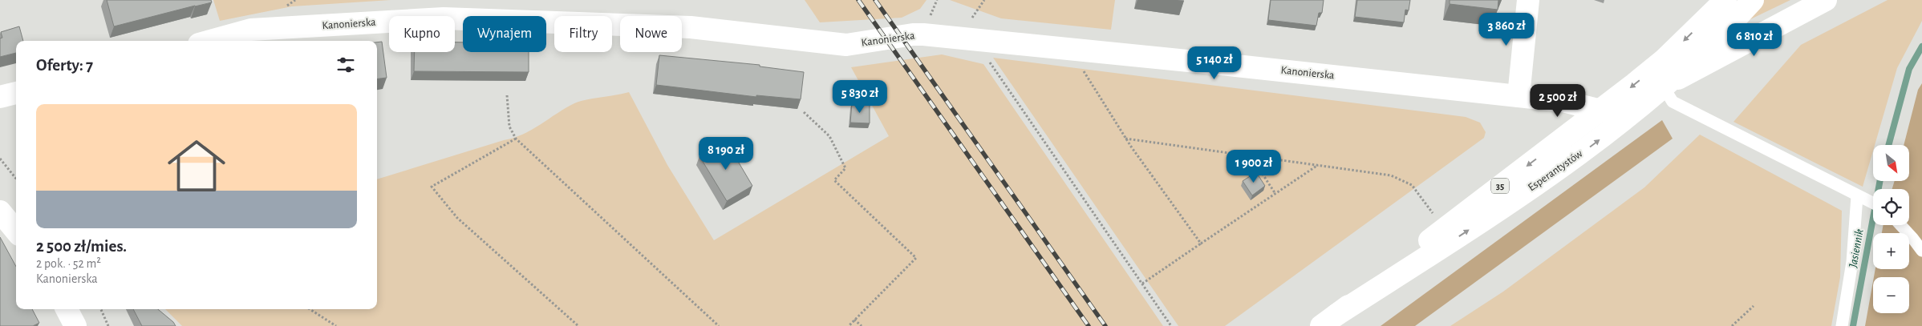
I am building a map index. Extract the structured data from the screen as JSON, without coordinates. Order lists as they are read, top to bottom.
{
  "streets": {
    "street": ["Kanonierska", "Esperantystów", "35"]
  },
  "crossings": [
    ["Kanonierska", "Esperantystów"]
  ],
  "water": ["Jasiennik"],
  "north": "bottom right",
  "page": {
    "price": [
      "3 860 zł",
      "6 810 zł",
      "5 140 zł",
      "5 830 zł",
      "2 500 zł",
      "8 190 zł",
      "1 900 zł"
    ],
    "chip": [
      "Kupno",
      "Wynajem",
      "Filtry",
      "Nowe"
    ],
    "heading": "Oferty: 7",
    "list": [
      {
        "name": "2 500 zł/mies.",
        "note": "2 pok. · 52 m² · Kanonierska"
      }
    ],
    "map_buttons": ["+", "−"]
  }
}
